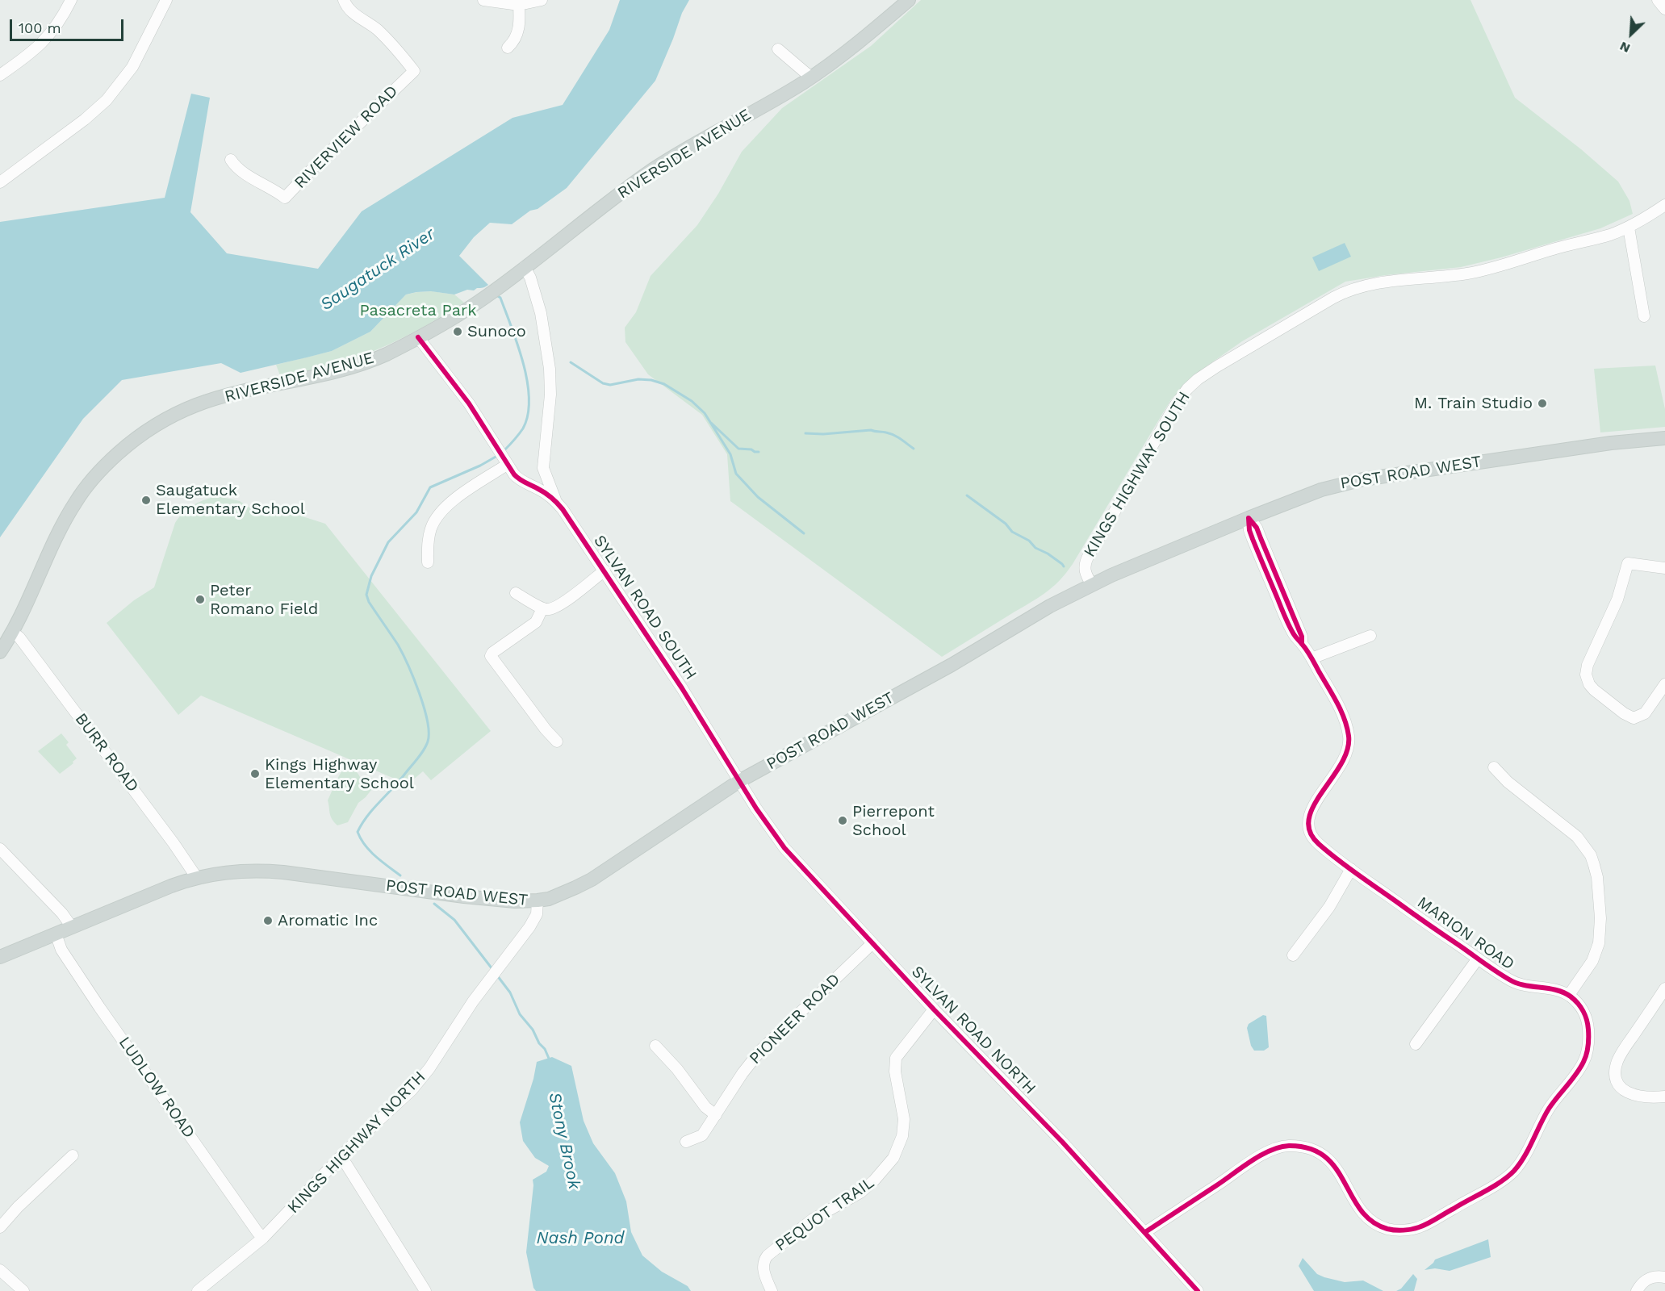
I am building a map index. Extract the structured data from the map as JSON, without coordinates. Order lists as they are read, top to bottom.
{
  "streets": {
    "main road": ["RIVERSIDE AVENUE", "POST ROAD WEST"],
    "street": [
      "RIVERVIEW ROAD",
      "KINGS HIGHWAY SOUTH",
      "SYLVAN ROAD SOUTH",
      "BURR ROAD",
      "MARION ROAD",
      "PIONEER ROAD",
      "SYLVAN ROAD NORTH",
      "LUDLOW ROAD",
      "KINGS HIGHWAY NORTH",
      "PEQUOT TRAIL"
    ]
  },
  "crossings": [
    ["RIVERSIDE AVENUE", "SYLVAN ROAD SOUTH"],
    ["RIVERSIDE AVENUE", "BURR ROAD"],
    ["POST ROAD WEST", "KINGS HIGHWAY SOUTH"],
    ["POST ROAD WEST", "SYLVAN ROAD SOUTH"],
    ["POST ROAD WEST", "BURR ROAD"],
    ["POST ROAD WEST", "MARION ROAD"],
    ["POST ROAD WEST", "SYLVAN ROAD NORTH"],
    ["POST ROAD WEST", "LUDLOW ROAD"],
    ["POST ROAD WEST", "KINGS HIGHWAY NORTH"],
    ["SYLVAN ROAD SOUTH", "SYLVAN ROAD NORTH"],
    ["PIONEER ROAD", "SYLVAN ROAD NORTH"],
    ["SYLVAN ROAD NORTH", "PEQUOT TRAIL"],
    ["LUDLOW ROAD", "KINGS HIGHWAY NORTH"]
  ],
  "water": ["Saugatuck River", "Stony Brook", "Nash Pond"],
  "parks": ["Pasacreta Park"],
  "places": [
    "Sunoco",
    "M. Train Studio",
    "Saugatuck Elementary School",
    "Peter Romano Field",
    "Kings Highway Elementary School",
    "Pierrepont School",
    "Aromatic Inc"
  ],
  "scale_bar": "100 m",
  "north": "bottom left"
}
